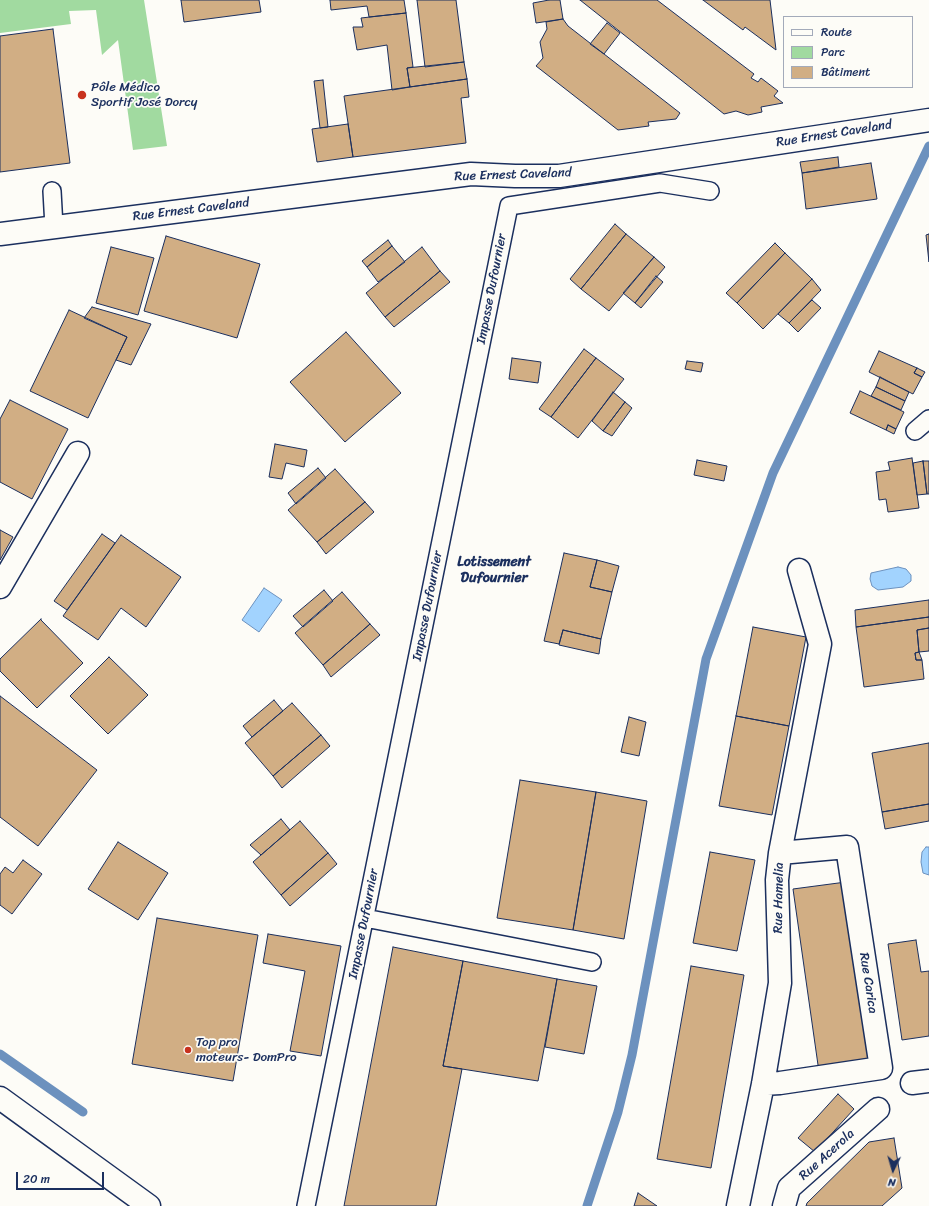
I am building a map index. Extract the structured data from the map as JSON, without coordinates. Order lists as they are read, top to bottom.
{
  "streets": {
    "street": [
      "Rue Ernest Caveland",
      "Rue Hamelia",
      "Rue Carica",
      "Rue Acerola"
    ],
    "lane": ["Impasse Dufournier"]
  },
  "crossings": [
    ["Rue Hamelia", "Rue Carica"]
  ],
  "districts": ["Lotissement Dufournier"],
  "places": ["Pôle Médico Sportif José Dorcy", "Top pro moteurs- DomPro"],
  "legend": ["Route", "Parc", "Bâtiment"],
  "scale_bar": "20 m",
  "north": "bottom"
}
